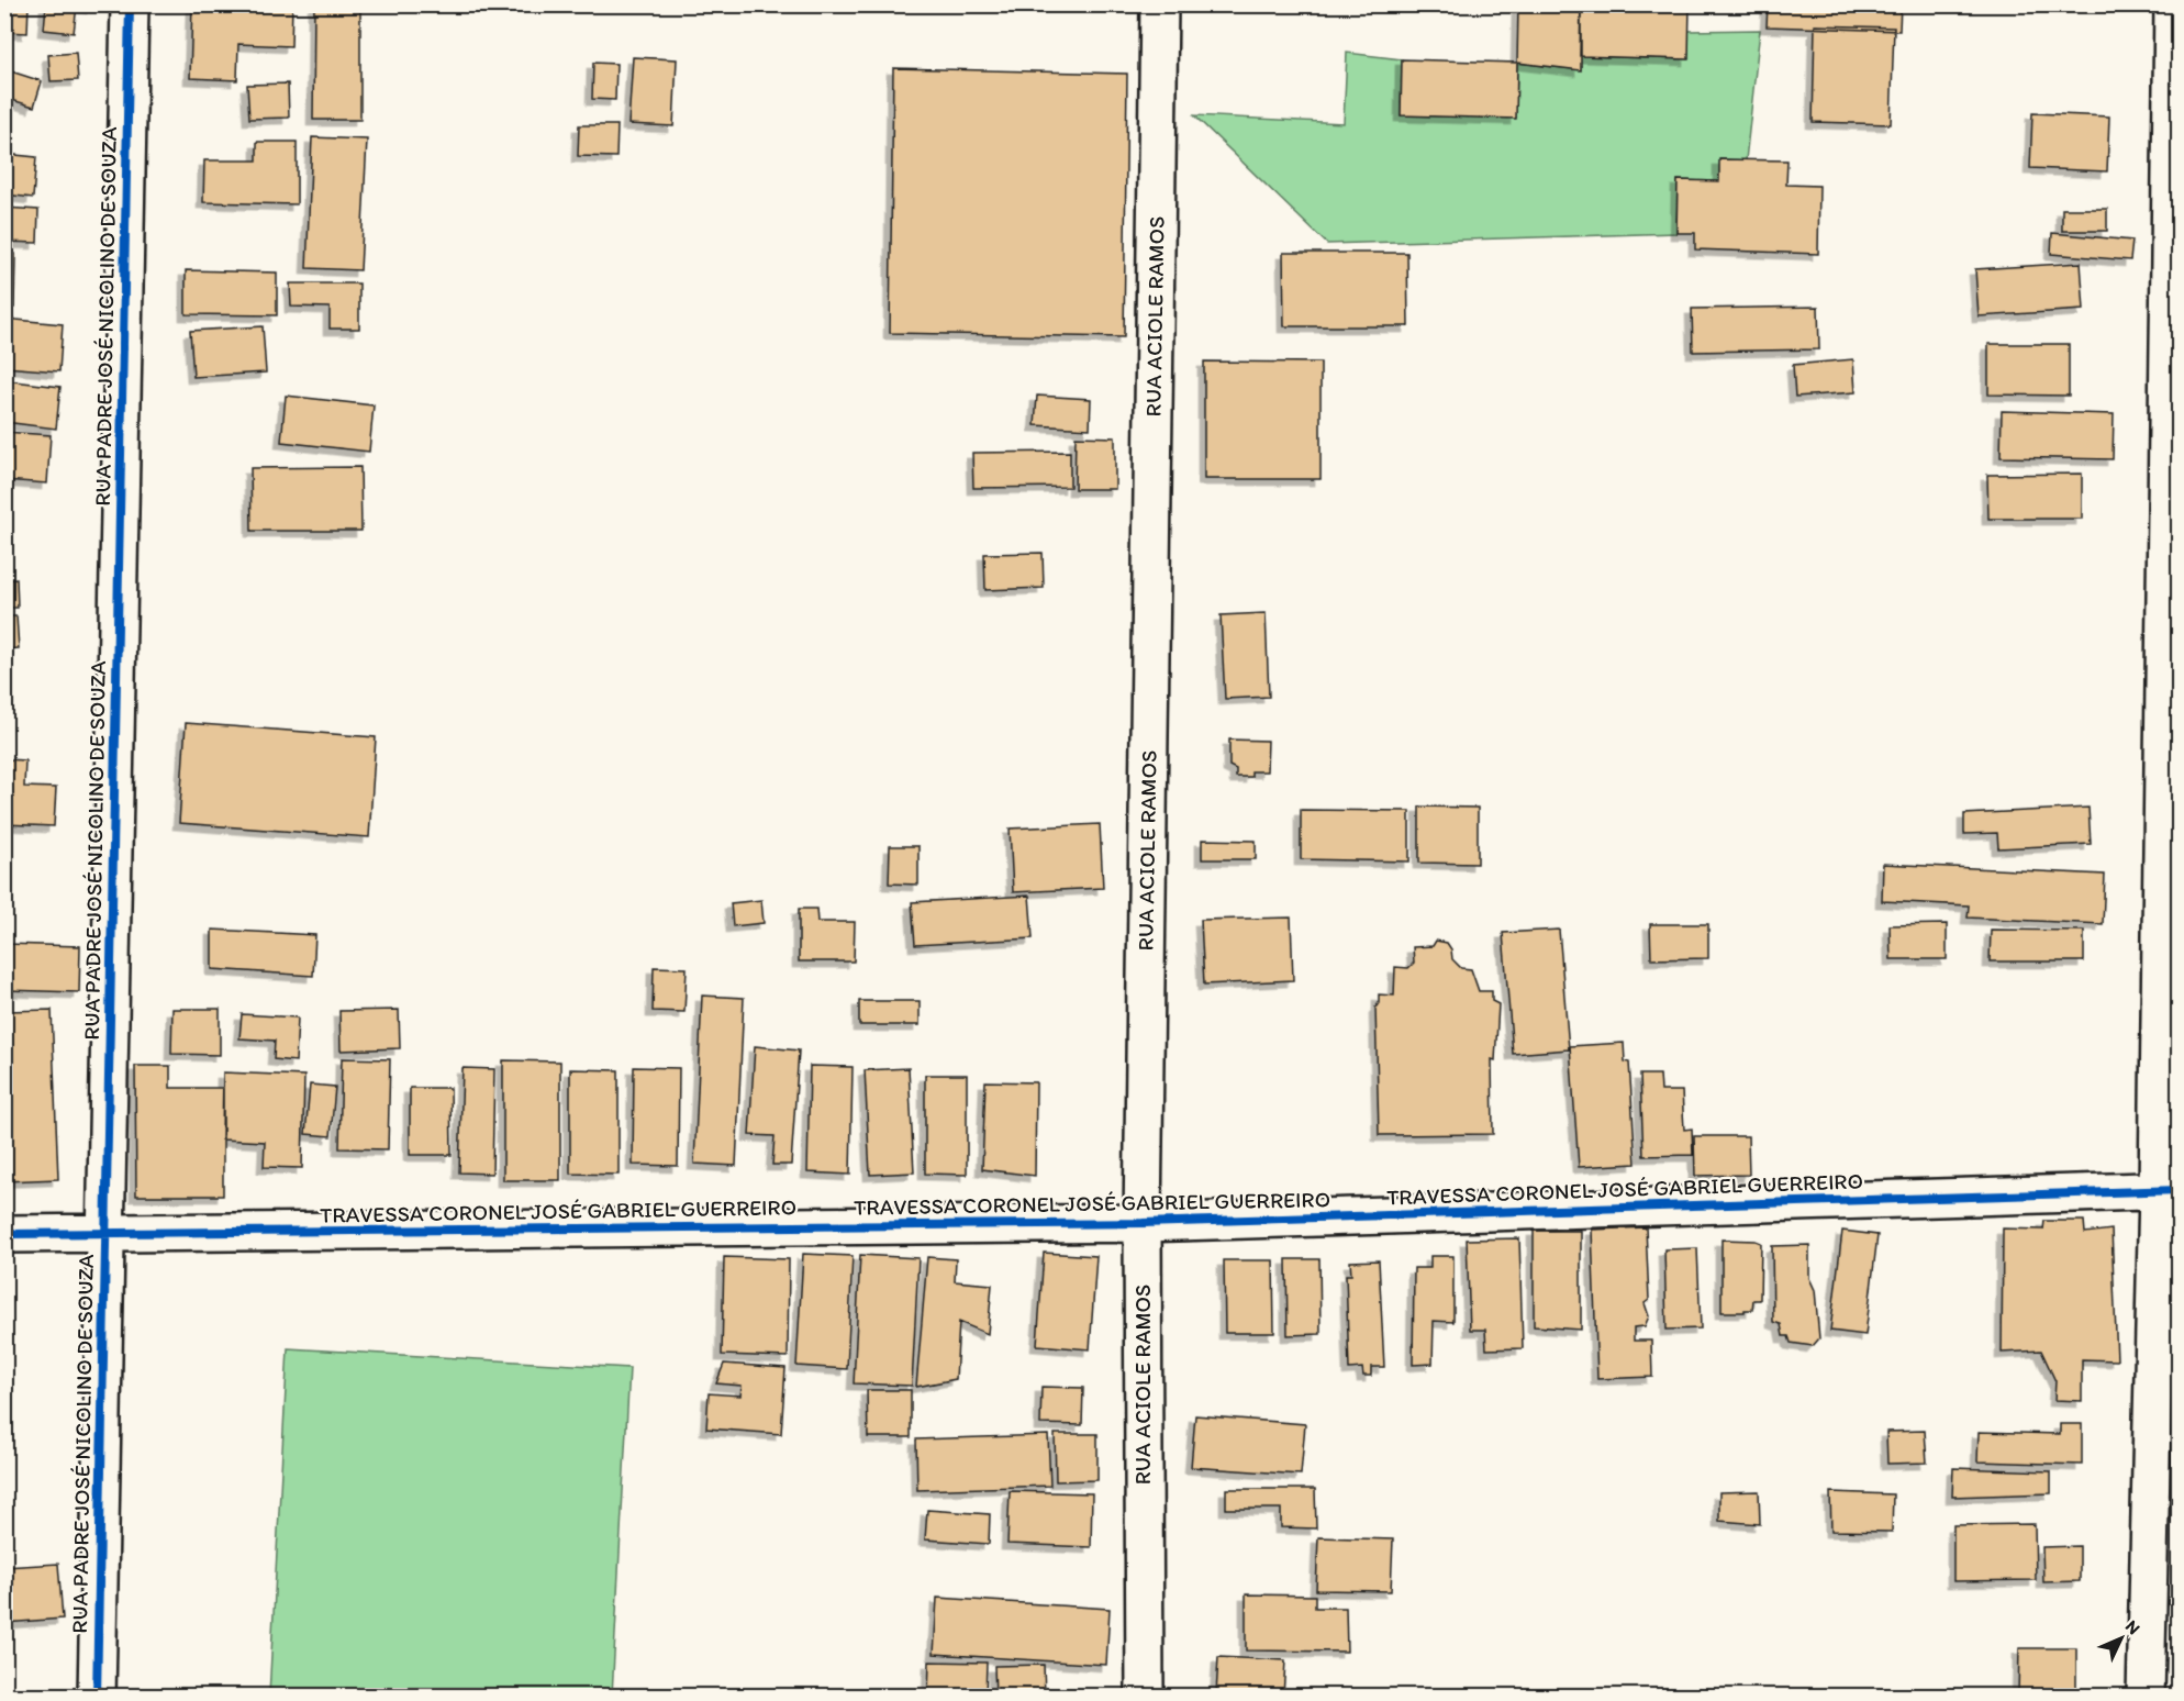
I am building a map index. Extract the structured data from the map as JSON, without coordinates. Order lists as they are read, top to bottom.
{
  "streets": {
    "street": ["RUA PADRE JOSÉ NICOLINO DE SOUZA", "RUA ACIOLE RAMOS", "TRAVESSA CORONEL JOSÉ GABRIEL GUERREIRO"]
  },
  "crossings": [
    ["RUA PADRE JOSÉ NICOLINO DE SOUZA", "TRAVESSA CORONEL JOSÉ GABRIEL GUERREIRO"],
    ["RUA ACIOLE RAMOS", "TRAVESSA CORONEL JOSÉ GABRIEL GUERREIRO"]
  ],
  "north": "top right"
}
